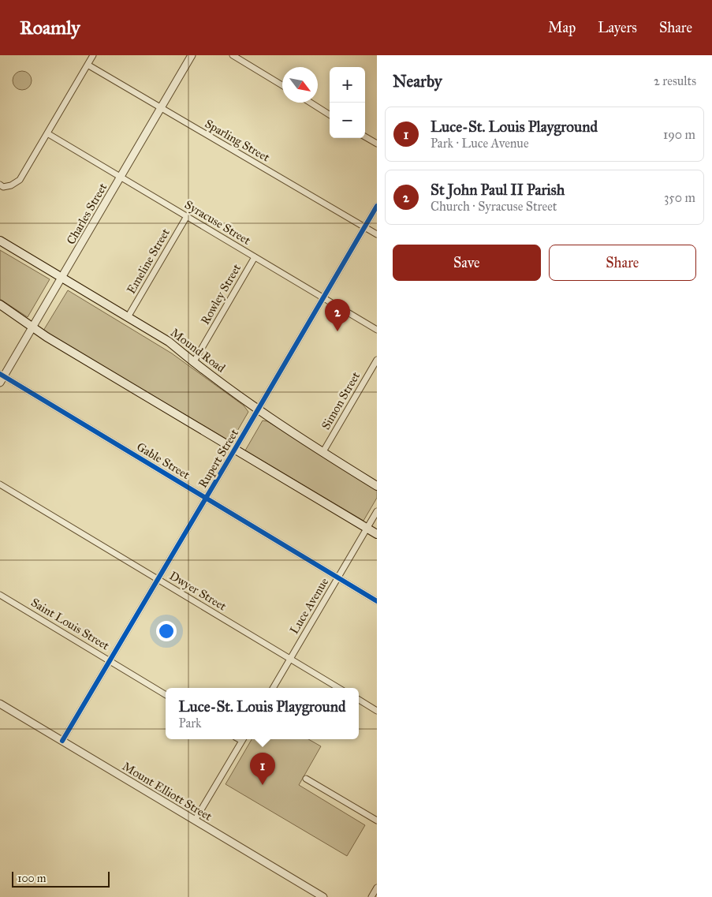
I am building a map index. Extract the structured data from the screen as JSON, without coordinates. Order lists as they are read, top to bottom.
{
  "streets": {
    "main road": ["Mound Road"],
    "street": [
      "Sparling Street",
      "Charles Street",
      "Syracuse Street",
      "Emeline Street",
      "Rowley Street",
      "Simon Street",
      "Rupert Street",
      "Gable Street",
      "Dwyer Street",
      "Luce Avenue",
      "Saint Louis Street",
      "Mount Elliott Street"
    ]
  },
  "crossings": [
    ["Sparling Street", "Charles Street"],
    ["Sparling Street", "Rupert Street"],
    ["Charles Street", "Syracuse Street"],
    ["Charles Street", "Mound Road"],
    ["Charles Street", "Gable Street"],
    ["Syracuse Street", "Emeline Street"],
    ["Syracuse Street", "Rowley Street"],
    ["Syracuse Street", "Rupert Street"],
    ["Emeline Street", "Mound Road"],
    ["Rowley Street", "Mound Road"],
    ["Mound Road", "Simon Street"],
    ["Mound Road", "Rupert Street"],
    ["Rupert Street", "Gable Street"],
    ["Rupert Street", "Dwyer Street"],
    ["Rupert Street", "Saint Louis Street"],
    ["Rupert Street", "Mount Elliott Street"],
    ["Gable Street", "Luce Avenue"],
    ["Dwyer Street", "Luce Avenue"]
  ],
  "scale_bar": "100 m",
  "north": "bottom right",
  "page": {
    "header": "Roamly",
    "nav": ["Map", "Layers", "Share"],
    "heading": ["Nearby", "2 results"],
    "map_buttons": ["+", "−"],
    "list": [
      {
        "mark": "1",
        "name": "Luce-St. Louis Playground",
        "note": "Park · Luce Avenue",
        "value": "190 m"
      },
      {
        "mark": "2",
        "name": "St John Paul II Parish",
        "note": "Church · Syracuse Street",
        "value": "350 m"
      }
    ],
    "buttons": ["Save", "Share"],
    "pins": ["2", "1"],
    "popup": ["Luce-St. Louis Playground", "Park"],
    "scale": "100 m"
  }
}
